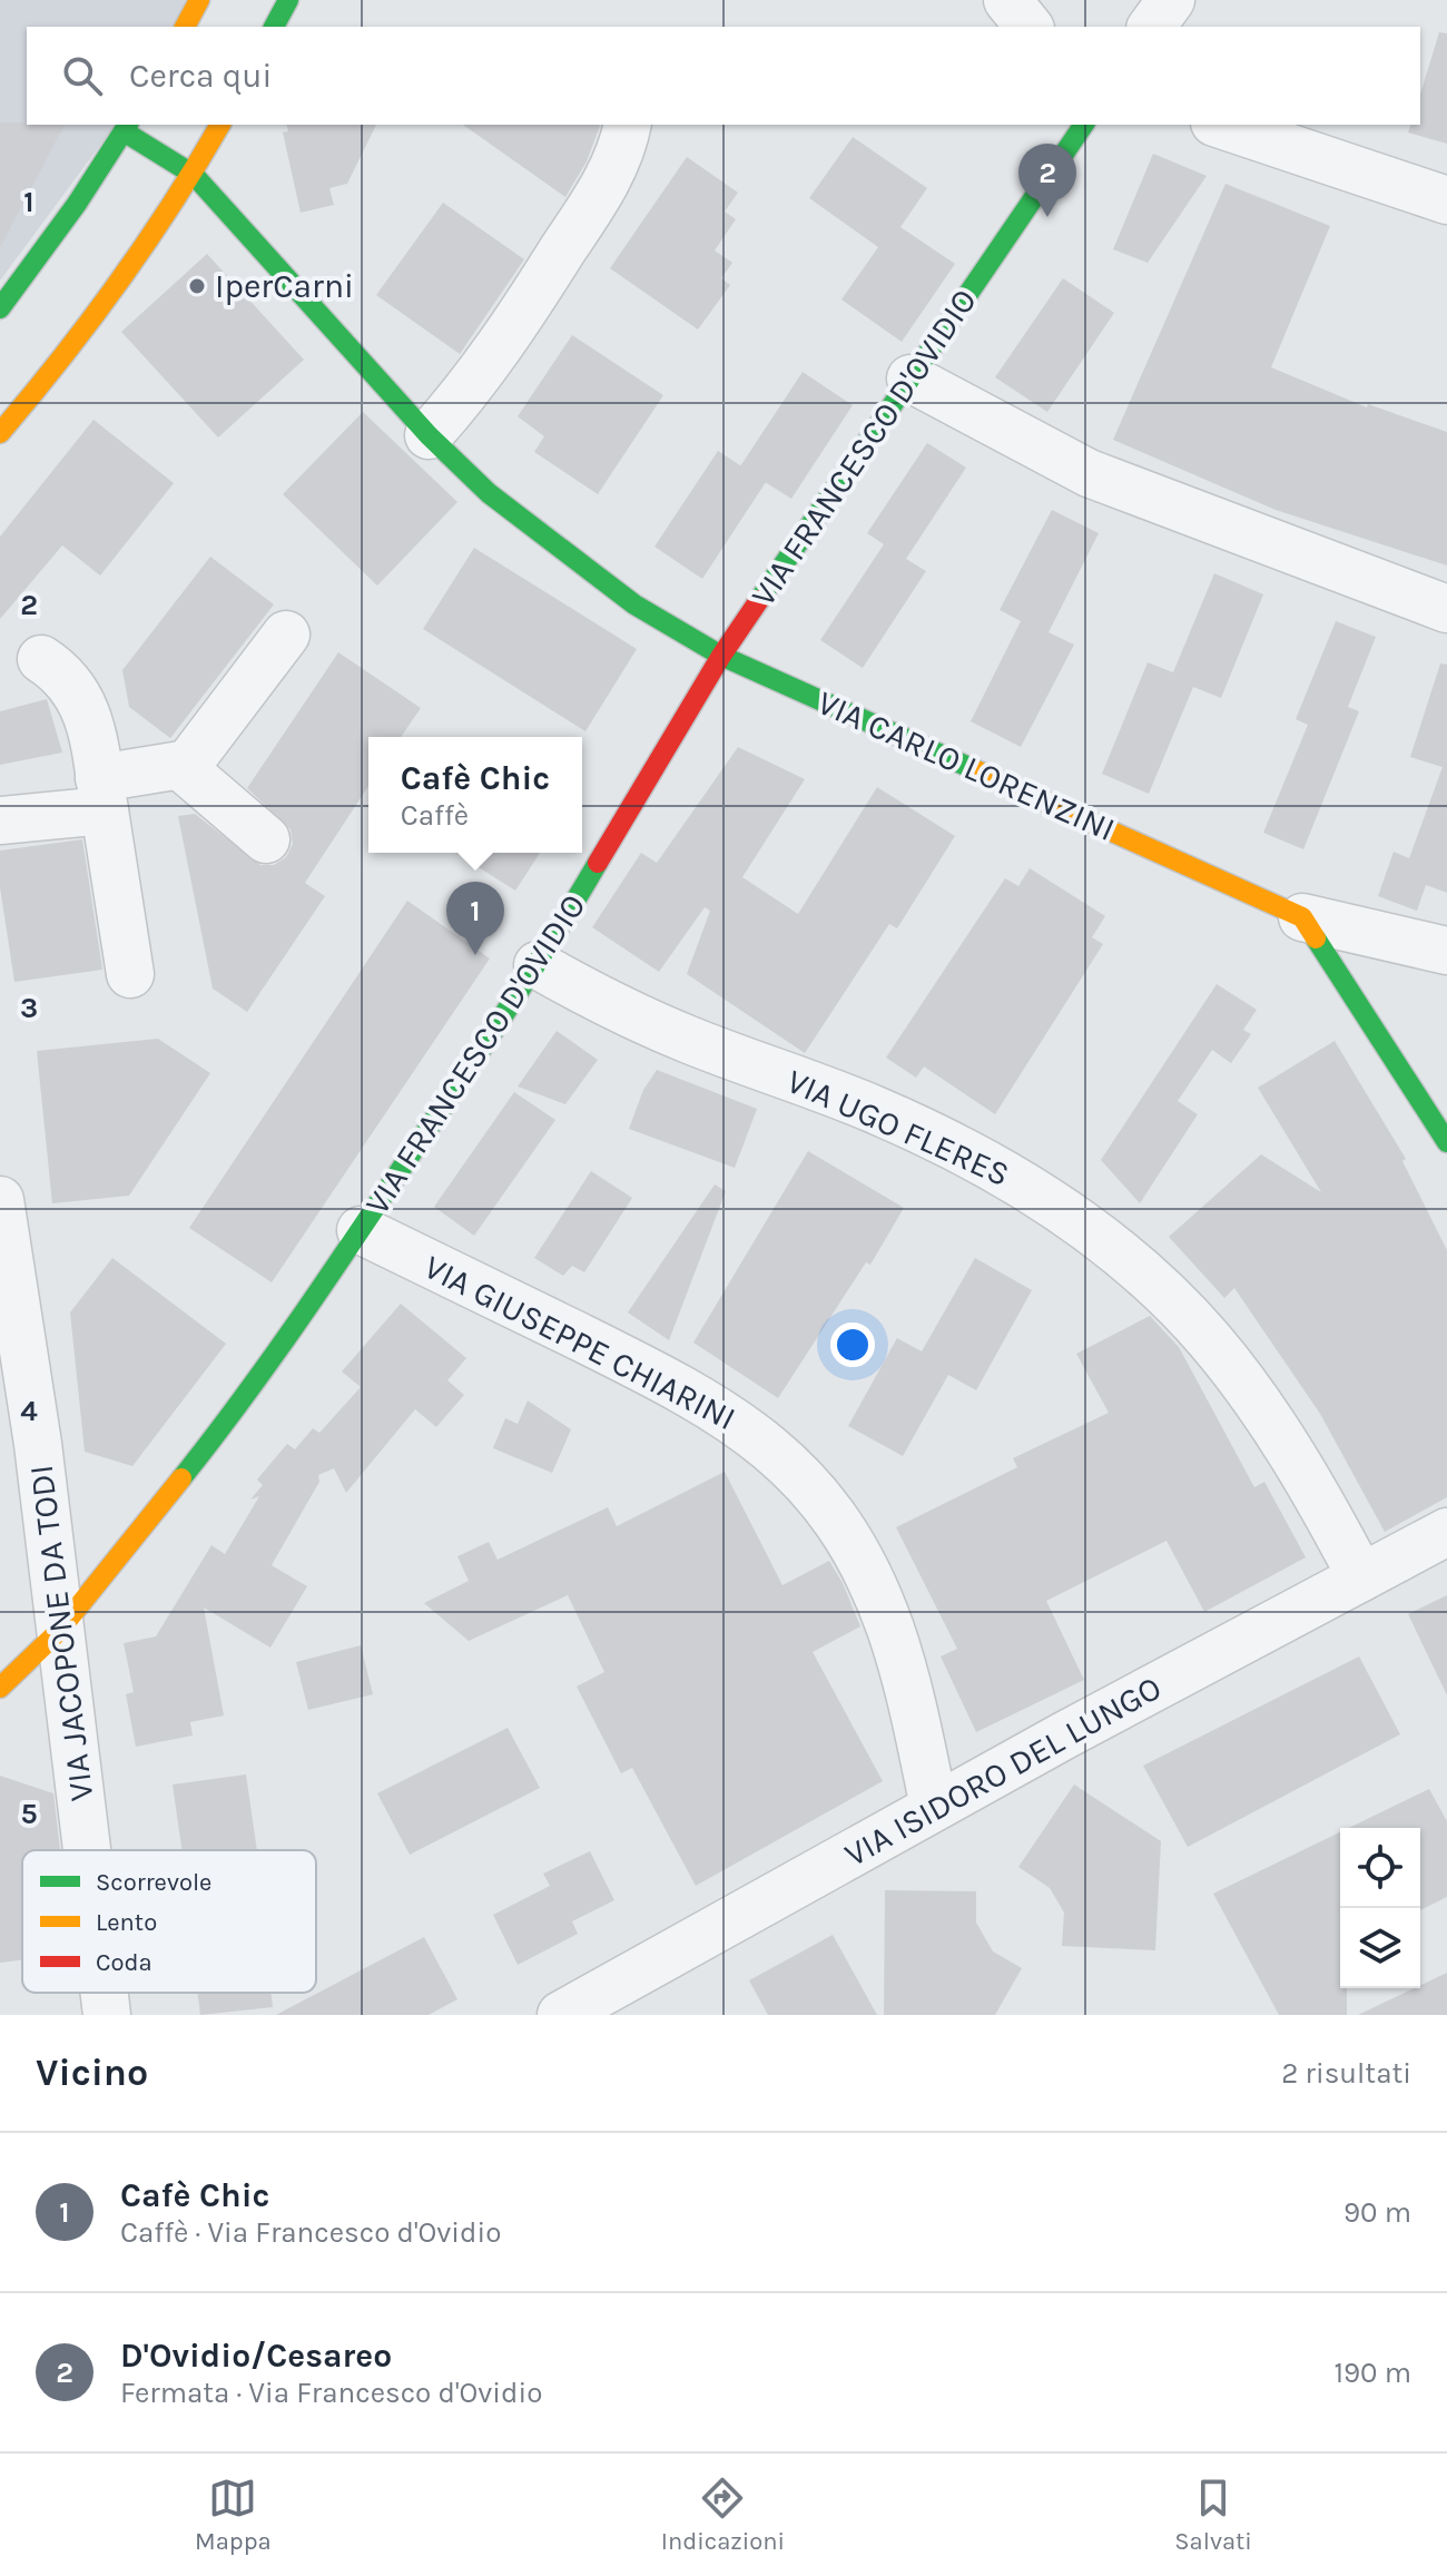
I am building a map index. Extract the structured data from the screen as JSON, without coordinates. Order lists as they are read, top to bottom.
{
  "streets": {
    "street": [
      "VIA FRANCESCO D'OVIDIO",
      "VIA CARLO LORENZINI",
      "VIA UGO FLERES",
      "VIA GIUSEPPE CHIARINI",
      "VIA JACOPONE DA TODI",
      "VIA ISIDORO DEL LUNGO"
    ]
  },
  "crossings": [
    ["VIA FRANCESCO D'OVIDIO", "VIA CARLO LORENZINI"],
    ["VIA FRANCESCO D'OVIDIO", "VIA UGO FLERES"],
    ["VIA FRANCESCO D'OVIDIO", "VIA GIUSEPPE CHIARINI"],
    ["VIA FRANCESCO D'OVIDIO", "VIA JACOPONE DA TODI"],
    ["VIA UGO FLERES", "VIA ISIDORO DEL LUNGO"],
    ["VIA GIUSEPPE CHIARINI", "VIA ISIDORO DEL LUNGO"]
  ],
  "places": ["IperCarni"],
  "legend": ["Scorrevole", "Lento", "Coda"],
  "page": {
    "search": "Cerca qui",
    "pins": ["2", "1"],
    "popup": ["Cafè Chic", "Caffè"],
    "heading": ["Vicino", "2 risultati"],
    "list": [
      {
        "mark": "1",
        "name": "Cafè Chic",
        "note": "Caffè · Via Francesco d'Ovidio",
        "value": "90 m"
      },
      {
        "mark": "2",
        "name": "D'Ovidio/Cesareo",
        "note": "Fermata · Via Francesco d'Ovidio",
        "value": "190 m"
      }
    ],
    "nav": ["Mappa", "Indicazioni", "Salvati"]
  },
  "grid": {
    "rows": [
      "1",
      "2",
      "3",
      "4",
      "5"
    ]
  }
}
